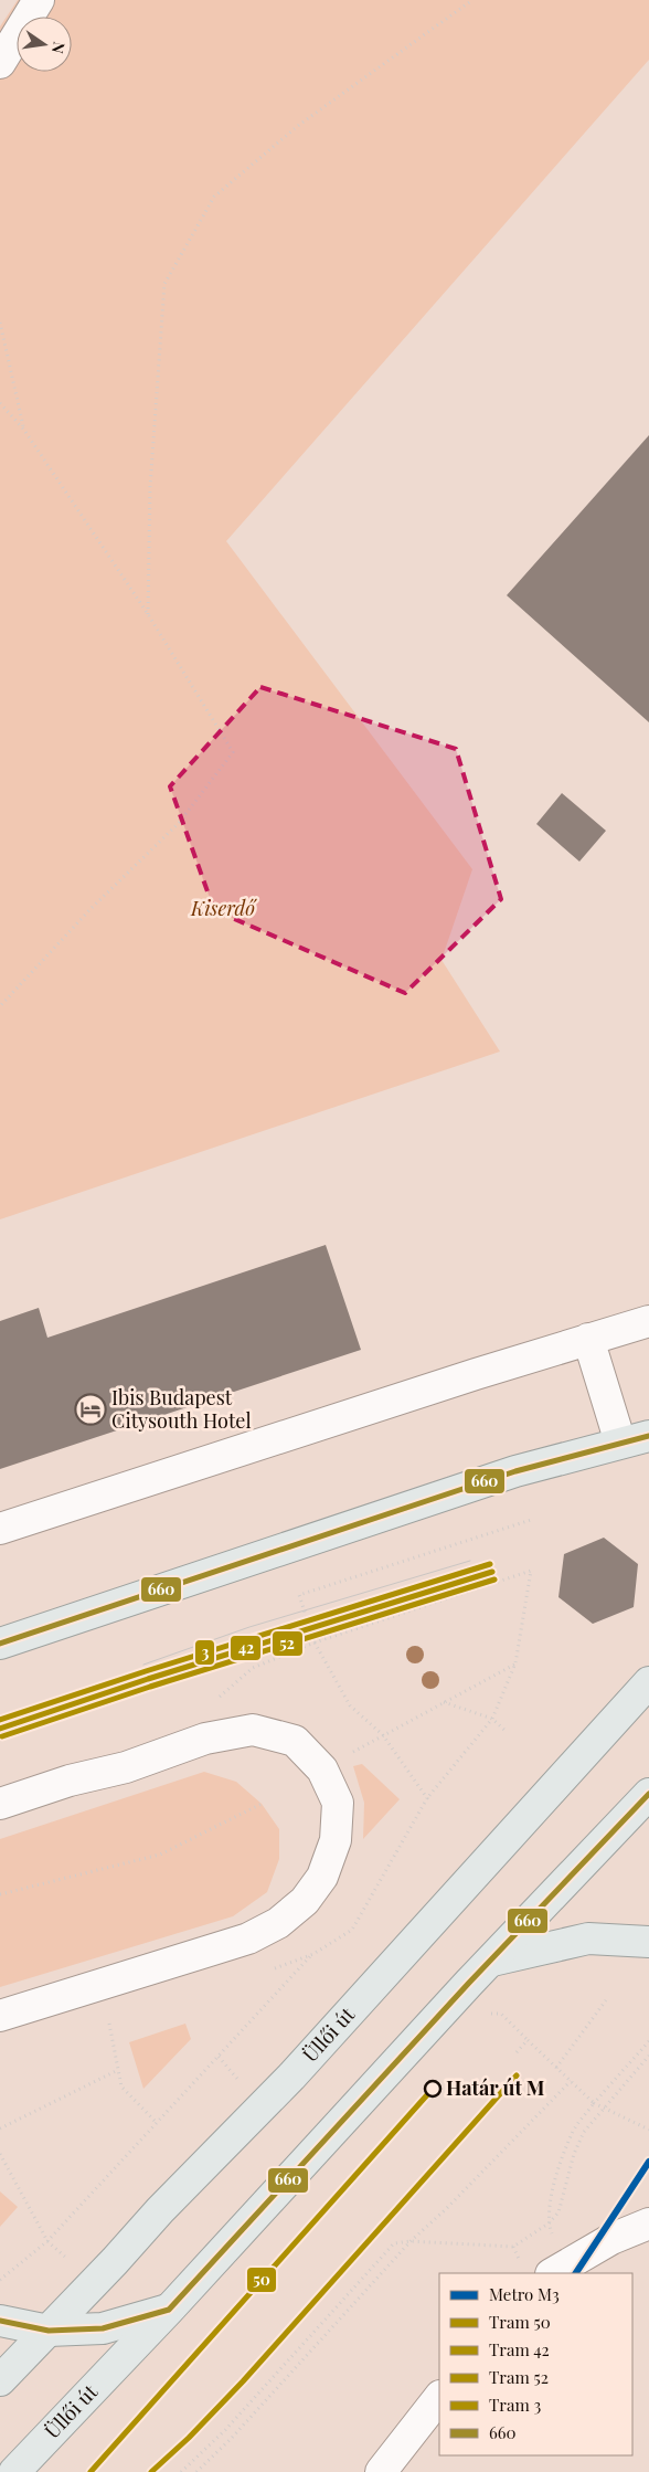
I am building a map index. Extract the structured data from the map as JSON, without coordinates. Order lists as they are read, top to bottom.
{
  "streets": {
    "main road": ["Üllői út"]
  },
  "parks": ["Kiserdő"],
  "places": {
    "hotel": ["Ibis Budapest Citysouth Hotel"],
    "other": ["Határ út M"]
  },
  "lines": [
    "transit line 660",
    "tram line 3",
    "tram line 42",
    "tram line 52",
    "tram line 50",
    "metro line M3"
  ],
  "legend": [
    "Metro M3",
    "Tram 50",
    "Tram 42",
    "Tram 52",
    "Tram 3",
    "660"
  ],
  "north": "right"
}
